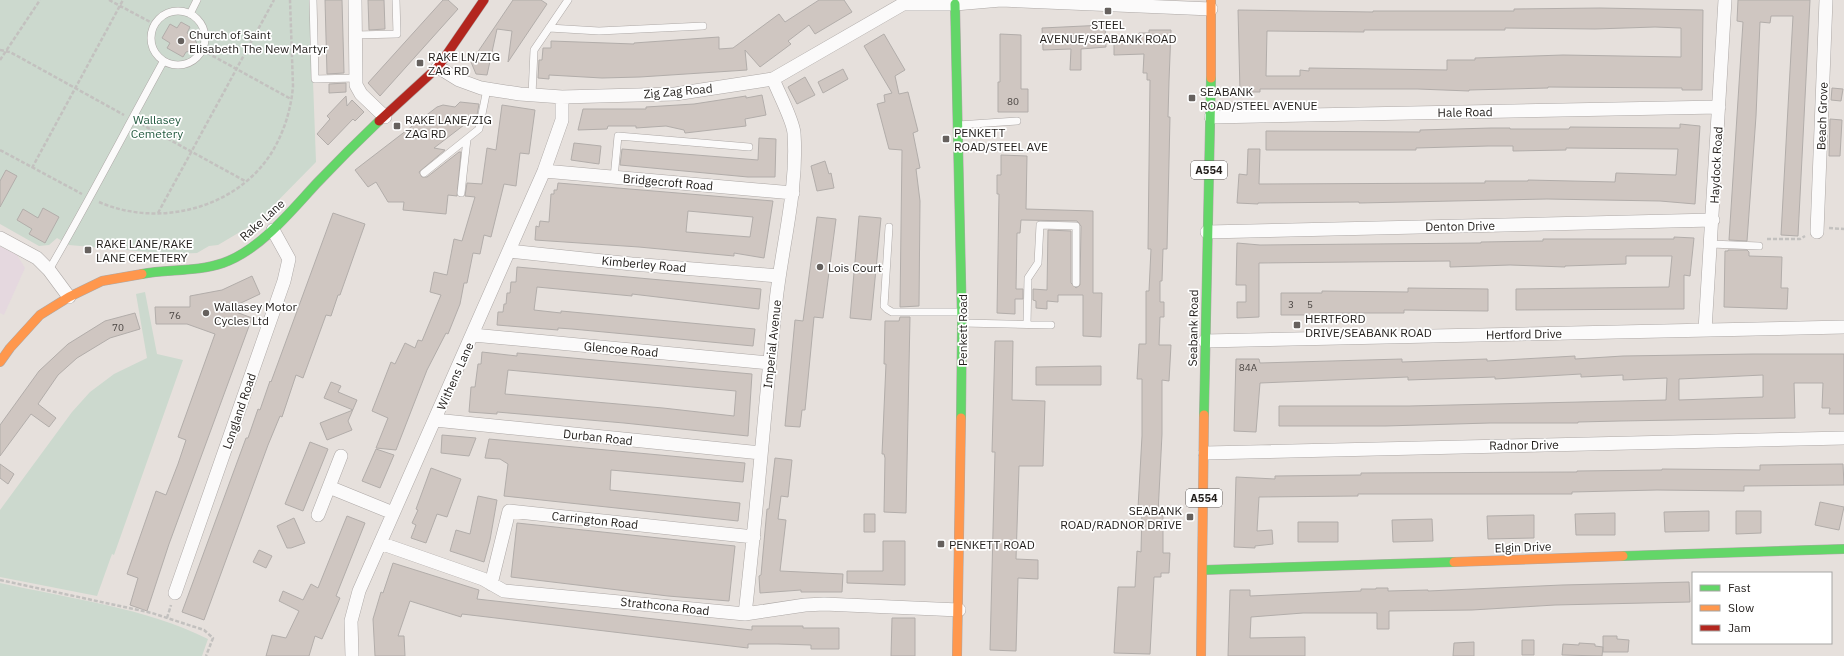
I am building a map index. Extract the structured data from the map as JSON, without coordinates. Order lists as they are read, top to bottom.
{
  "streets": {
    "street": [
      "Zig Zag Road",
      "Hale Road",
      "Beach Grove",
      "Haydock Road",
      "A554",
      "Bridgecroft Road",
      "Rake Lane",
      "Denton Drive",
      "Kimberley Road",
      "Seabank Road",
      "Penkett Road",
      "Hertford Drive",
      "Imperial Avenue",
      "Glencoe Road",
      "Withens Lane",
      "Longland Road",
      "Durban Road",
      "Radnor Drive",
      "Carrington Road",
      "Elgin Drive",
      "Strathcona Road"
    ]
  },
  "crossings": [
    ["Zig Zag Road", "Rake Lane"],
    ["Zig Zag Road", "Imperial Avenue"],
    ["Zig Zag Road", "Withens Lane"],
    ["Hale Road", "Haydock Road"],
    ["Hale Road", "Seabank Road"],
    ["Haydock Road", "Denton Drive"],
    ["Haydock Road", "Hertford Drive"],
    ["Bridgecroft Road", "Imperial Avenue"],
    ["Bridgecroft Road", "Withens Lane"],
    ["Rake Lane", "Longland Road"],
    ["Denton Drive", "Seabank Road"],
    ["Kimberley Road", "Imperial Avenue"],
    ["Kimberley Road", "Withens Lane"],
    ["Seabank Road", "Hertford Drive"],
    ["Seabank Road", "Radnor Drive"],
    ["Seabank Road", "Elgin Drive"],
    ["Penkett Road", "Strathcona Road"],
    ["Imperial Avenue", "Glencoe Road"],
    ["Imperial Avenue", "Durban Road"],
    ["Imperial Avenue", "Carrington Road"],
    ["Imperial Avenue", "Strathcona Road"],
    ["Glencoe Road", "Withens Lane"],
    ["Withens Lane", "Durban Road"],
    ["Withens Lane", "Strathcona Road"],
    ["Carrington Road", "Strathcona Road"]
  ],
  "parks": ["Wallasey Cemetery"],
  "places": {
    "transit": [
      "STEEL AVENUE/SEABANK ROAD",
      "RAKE LN/ZIG ZAG RD",
      "SEABANK ROAD/STEEL AVENUE",
      "RAKE LANE/ZIG ZAG RD",
      "PENKETT ROAD/STEEL AVE",
      "RAKE LANE/RAKE LANE CEMETERY",
      "HERTFORD DRIVE/SEABANK ROAD",
      "SEABANK ROAD/RADNOR DRIVE",
      "PENKETT ROAD"
    ],
    "other": ["Church of Saint Elisabeth The New Martyr", "Lois Court", "Wallasey Motor Cycles Ltd"]
  },
  "house_numbers": [
    "80",
    "3",
    "5",
    "76",
    "70",
    "84A"
  ],
  "legend": ["Fast", "Slow", "Jam"]
}
